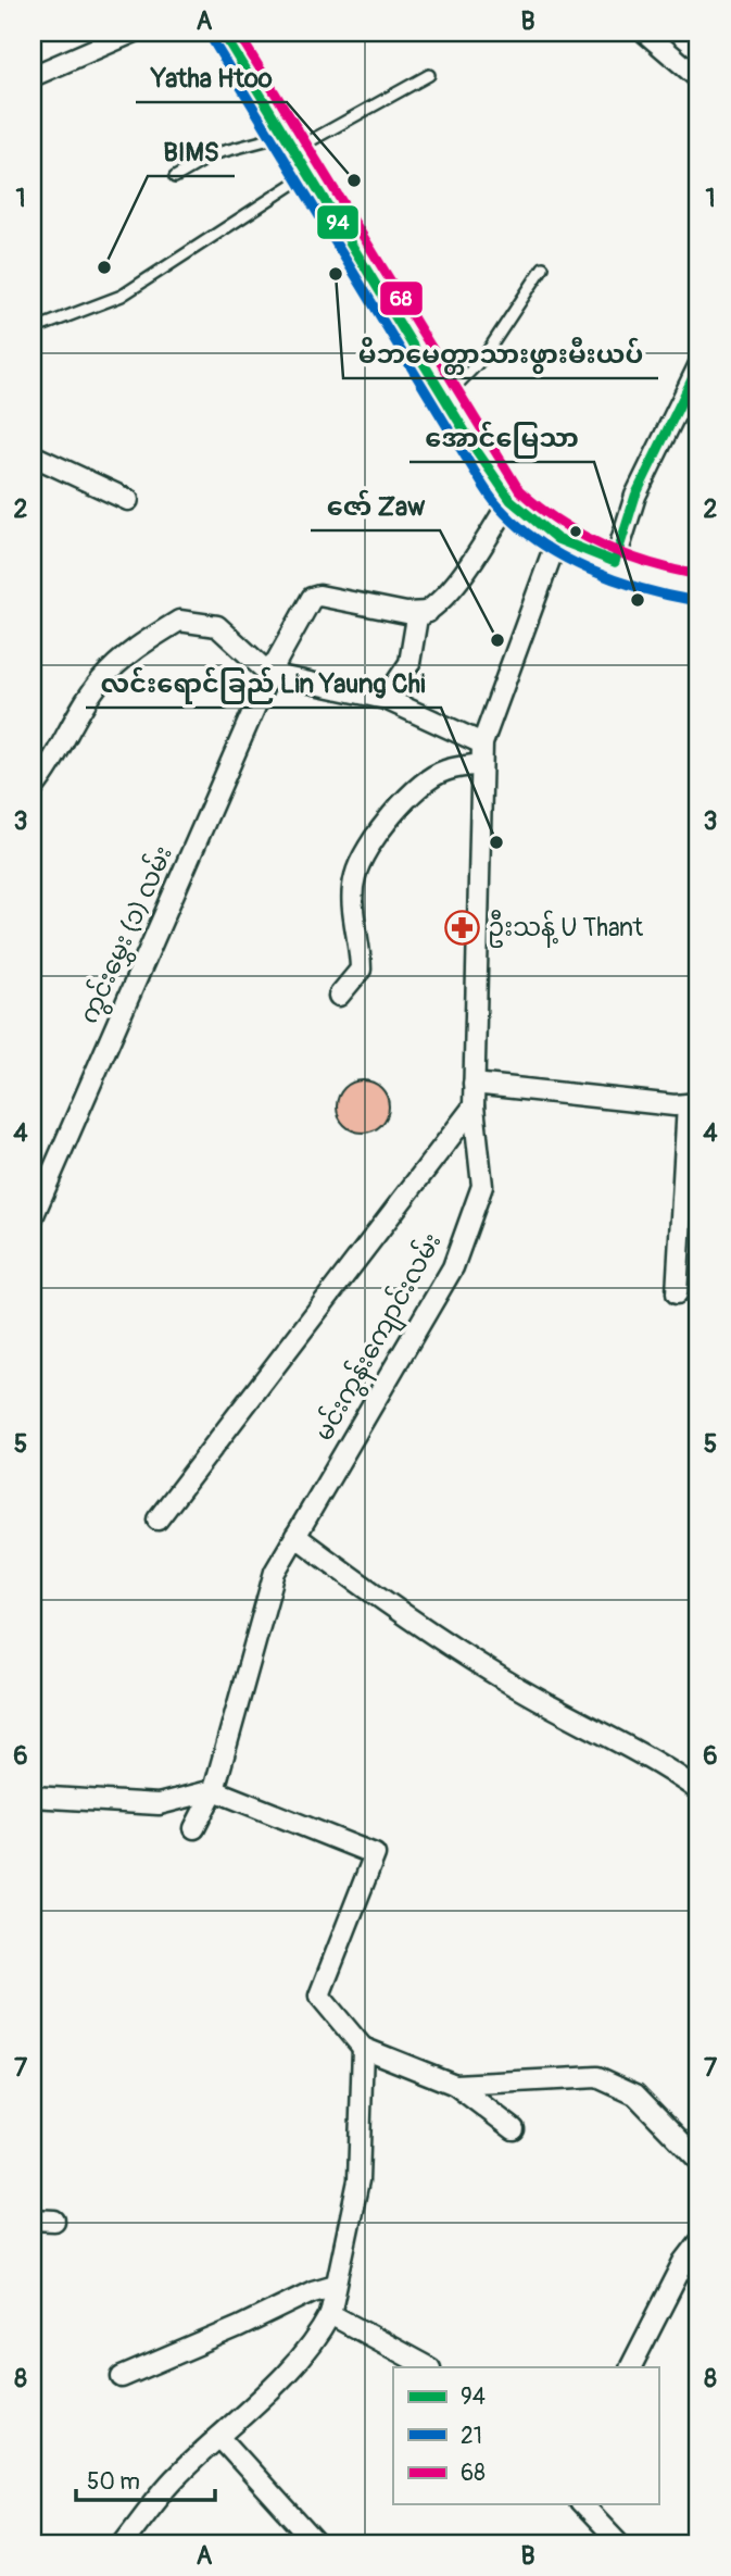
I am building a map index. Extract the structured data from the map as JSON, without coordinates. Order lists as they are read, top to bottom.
{
  "streets": {
    "street": ["ကွင်းမွှေး (၁) လမ်း", "မင်းကွန်းကျောင်းလမ်း"]
  },
  "places": {
    "other": [
      "Yatha Htoo",
      "BIMS",
      "မိဘမေတ္တာသားဖွားမီးယပ်",
      "အောင်မြေသာ",
      "ဇော် Zaw",
      "လင်းရောင်ခြည် Lin Yaung Chi"
    ],
    "pharmacy": ["ဦးသန့် U Thant"]
  },
  "lines": ["transit line 94", "transit line 68", "transit line 21"],
  "legend": ["94", "21", "68"],
  "scale_bar": "50 m",
  "grid": {
    "columns": ["A", "B"],
    "rows": [
      "1",
      "2",
      "3",
      "4",
      "5",
      "6",
      "7",
      "8"
    ]
  }
}
